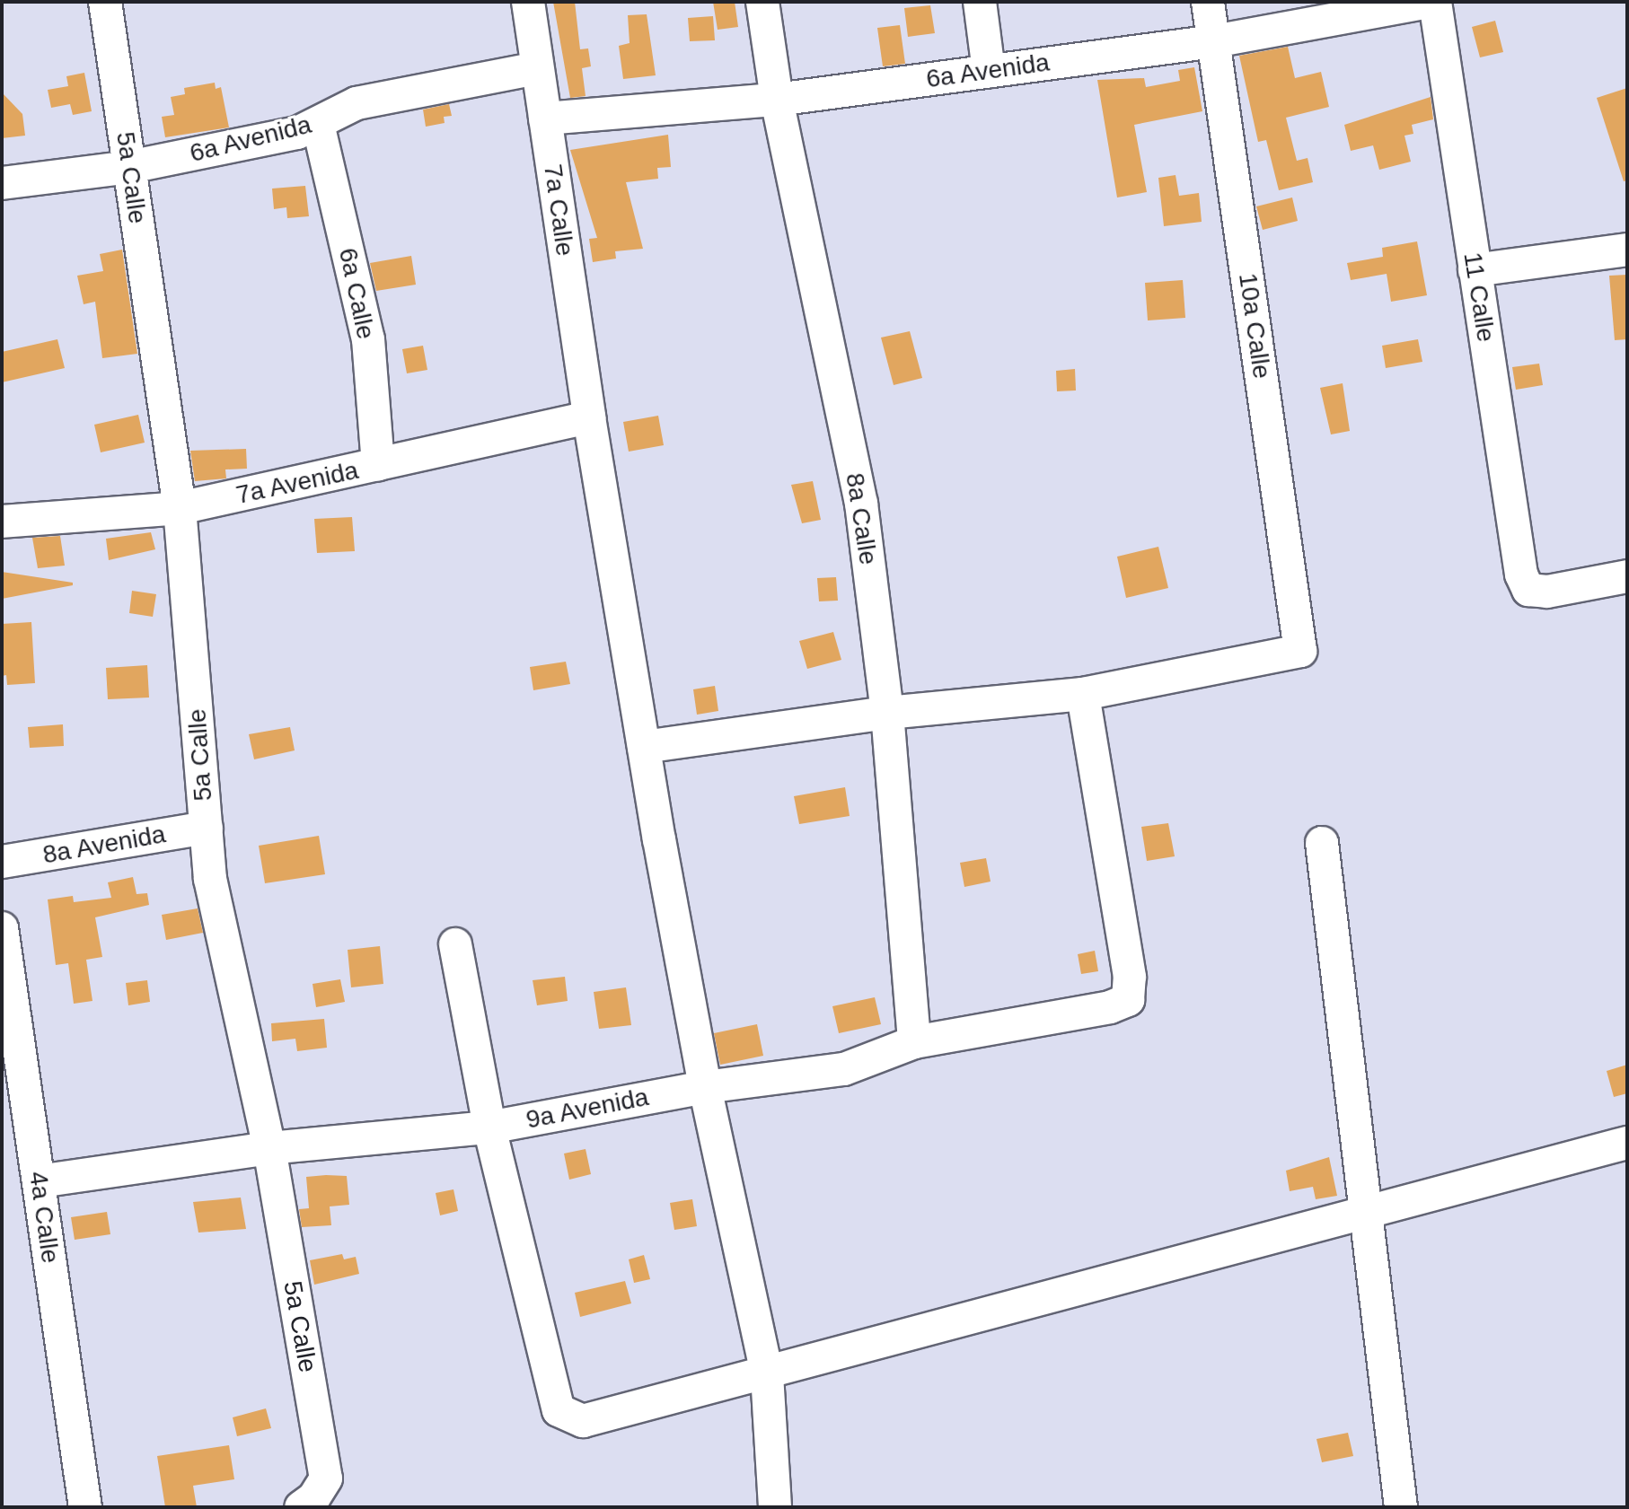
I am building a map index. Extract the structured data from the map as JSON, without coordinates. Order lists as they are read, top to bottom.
{
  "streets": {
    "street": [
      "6a Avenida",
      "5a Calle",
      "7a Calle",
      "6a Calle",
      "11 Calle",
      "10a Calle",
      "7a Avenida",
      "8a Calle",
      "8a Avenida",
      "9a Avenida",
      "4a Calle"
    ]
  },
  "crossings": [
    ["6a Avenida", "5a Calle"],
    ["6a Avenida", "7a Calle"],
    ["6a Avenida", "6a Calle"],
    ["6a Avenida", "10a Calle"],
    ["6a Avenida", "8a Calle"],
    ["5a Calle", "7a Avenida"],
    ["5a Calle", "8a Avenida"],
    ["5a Calle", "9a Avenida"],
    ["7a Calle", "7a Avenida"],
    ["7a Calle", "9a Avenida"],
    ["6a Calle", "7a Avenida"],
    ["10a Calle", "9a Avenida"],
    ["8a Calle", "9a Avenida"],
    ["9a Avenida", "4a Calle"]
  ]
}
